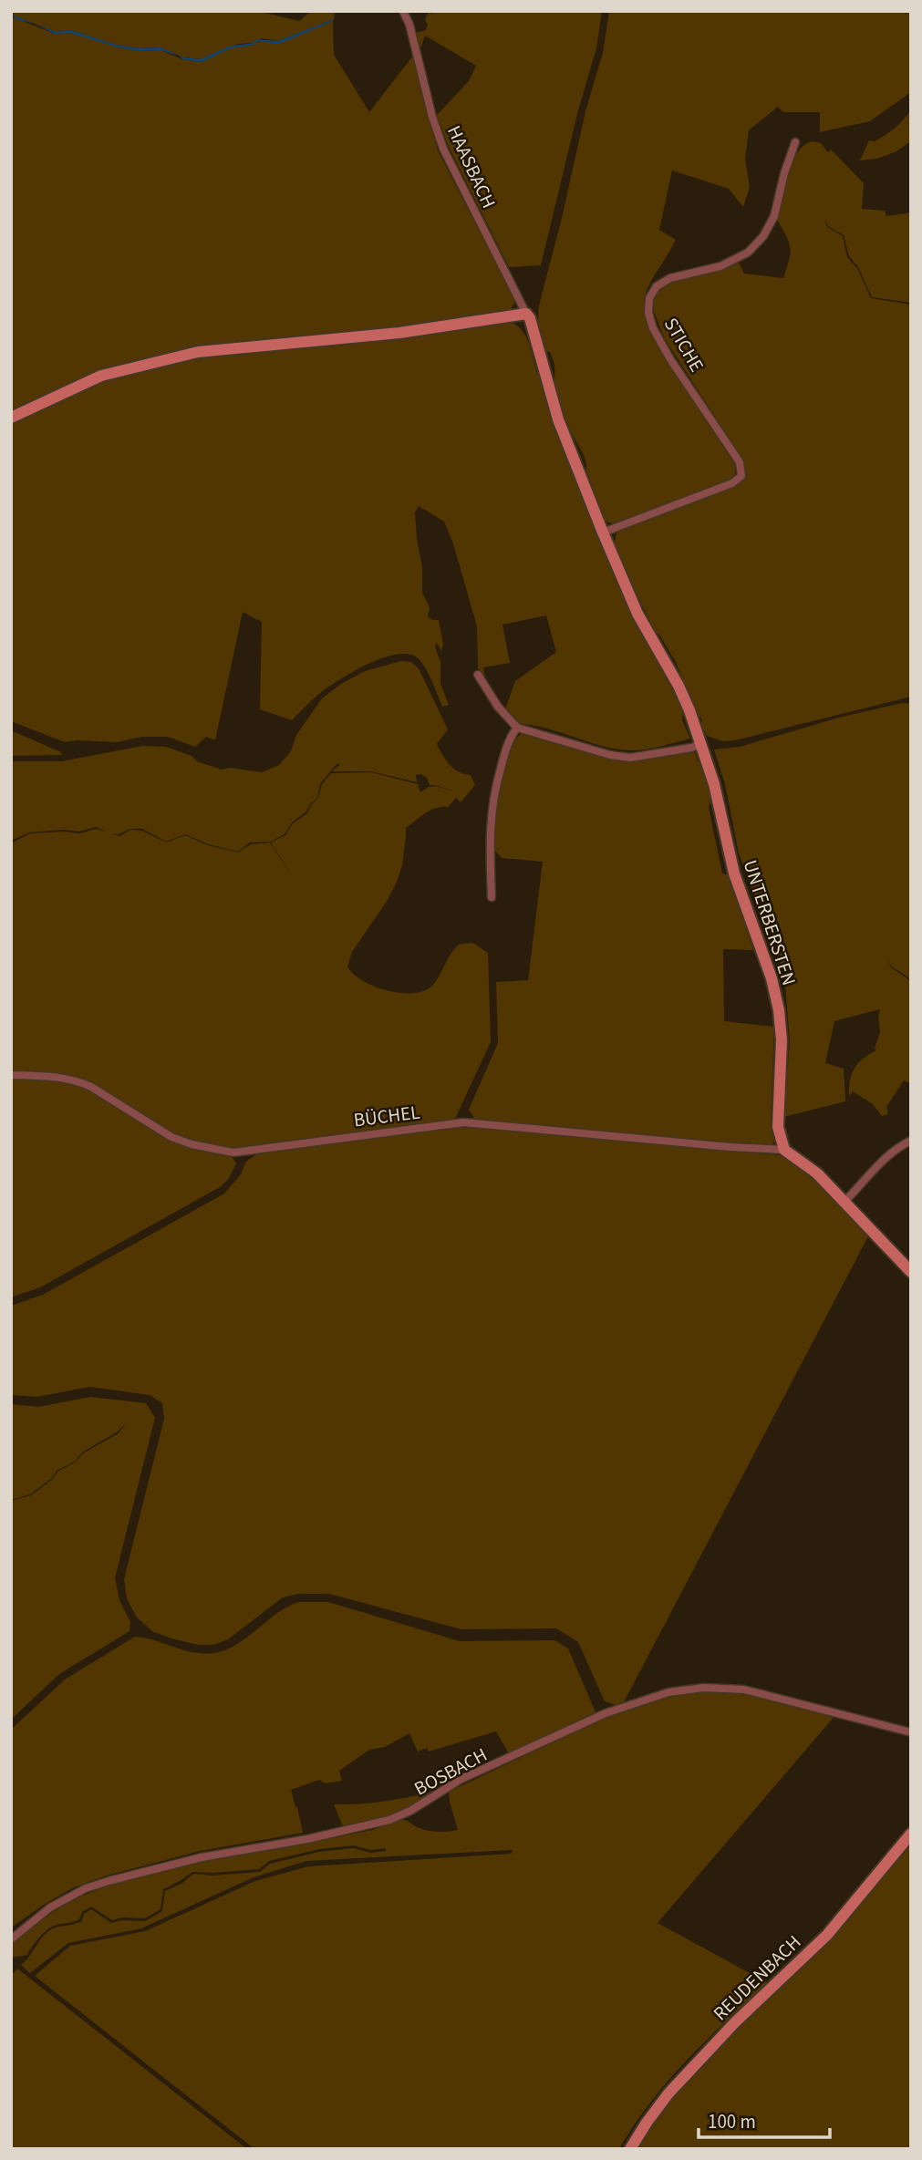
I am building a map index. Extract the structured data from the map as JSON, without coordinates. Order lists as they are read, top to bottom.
{
  "streets": {
    "street": [
      "HAASBACH",
      "STICHE",
      "UNTERBERSTEN",
      "BÜCHEL",
      "BOSBACH",
      "REUDENBACH"
    ]
  },
  "crossings": [
    ["HAASBACH", "UNTERBERSTEN"],
    ["STICHE", "UNTERBERSTEN"],
    ["UNTERBERSTEN", "BÜCHEL"]
  ],
  "scale_bar": "100 m"
}
